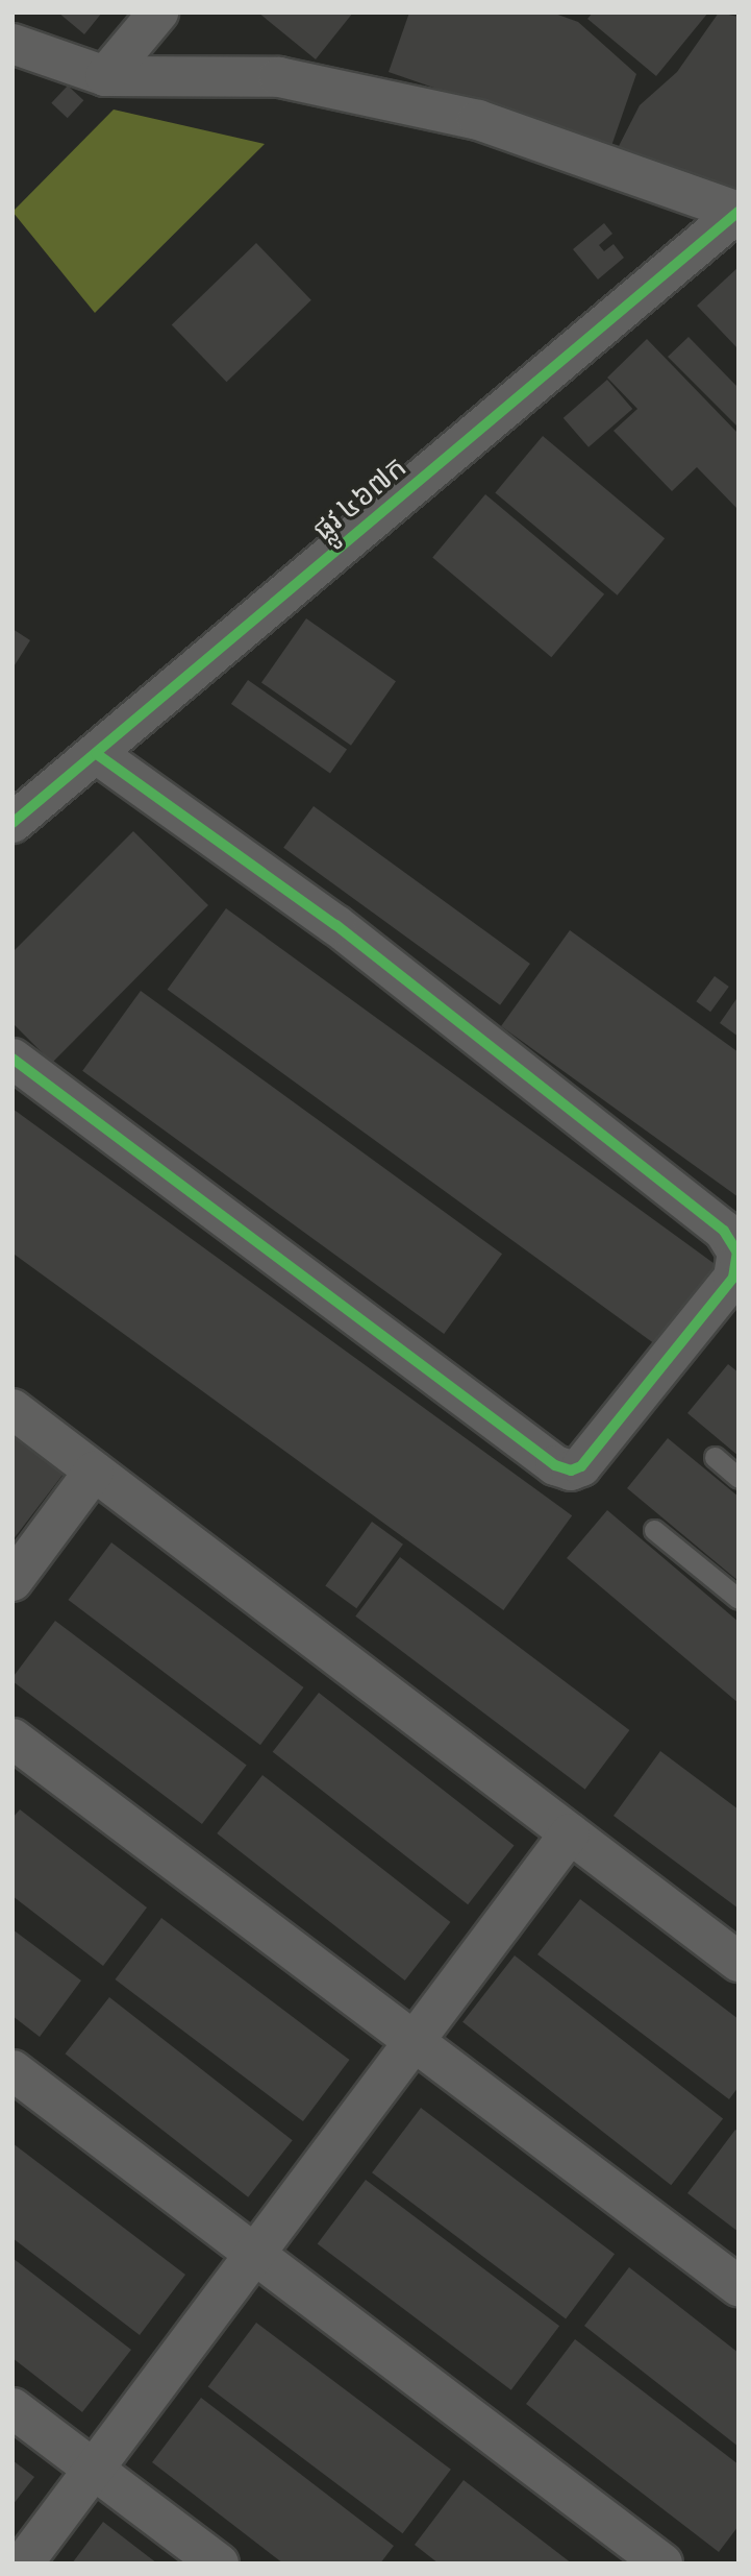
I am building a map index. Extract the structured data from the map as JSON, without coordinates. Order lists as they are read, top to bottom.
{
  "streets": {
    "street": ["ផ្លូវ ៤៦៧ក"]
  }
}
